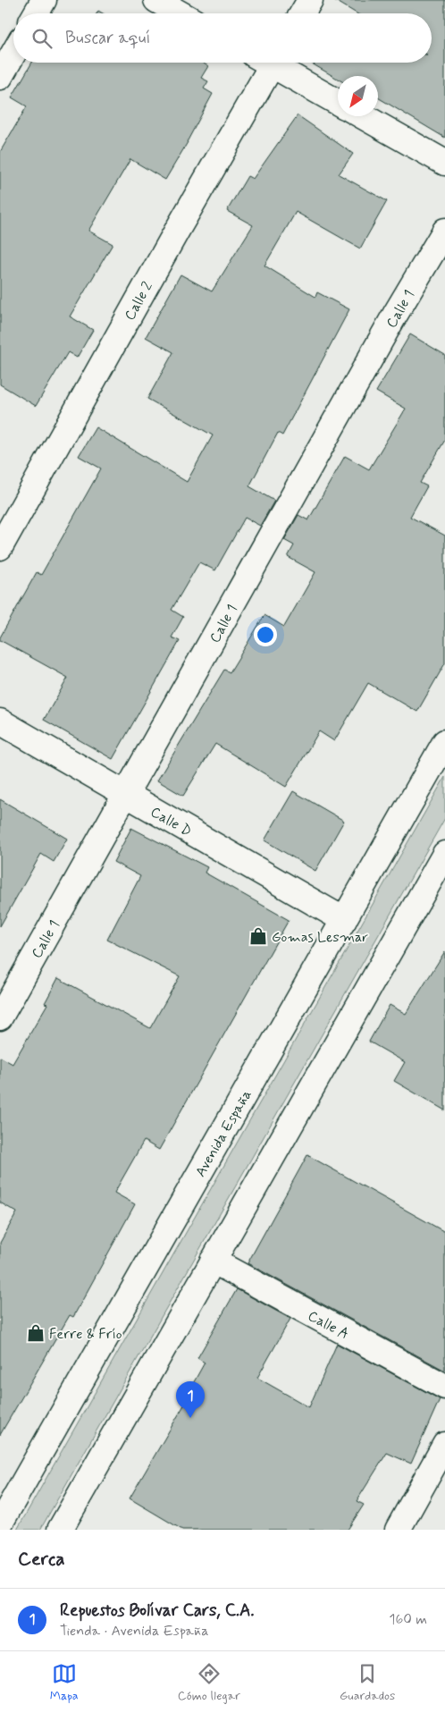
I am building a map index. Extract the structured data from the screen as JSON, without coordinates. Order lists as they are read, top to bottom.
{
  "streets": {
    "street": [
      "Calle 2",
      "Calle 1",
      "Calle D",
      "Avenida España",
      "Calle A"
    ]
  },
  "crossings": [
    ["Calle 1", "Calle D"],
    ["Calle D", "Avenida España"]
  ],
  "places": {
    "shop": ["Gomas Lesmar", "Ferre & Frío"]
  },
  "north": "bottom left",
  "page": {
    "search": "Buscar aquí",
    "pins": "1",
    "heading": "Cerca",
    "list": [
      {
        "mark": "1",
        "name": "Repuestos Bolívar Cars, C.A.",
        "note": "Tienda · Avenida España",
        "value": "160 m"
      }
    ],
    "nav": ["Mapa", "Cómo llegar", "Guardados"]
  }
}
